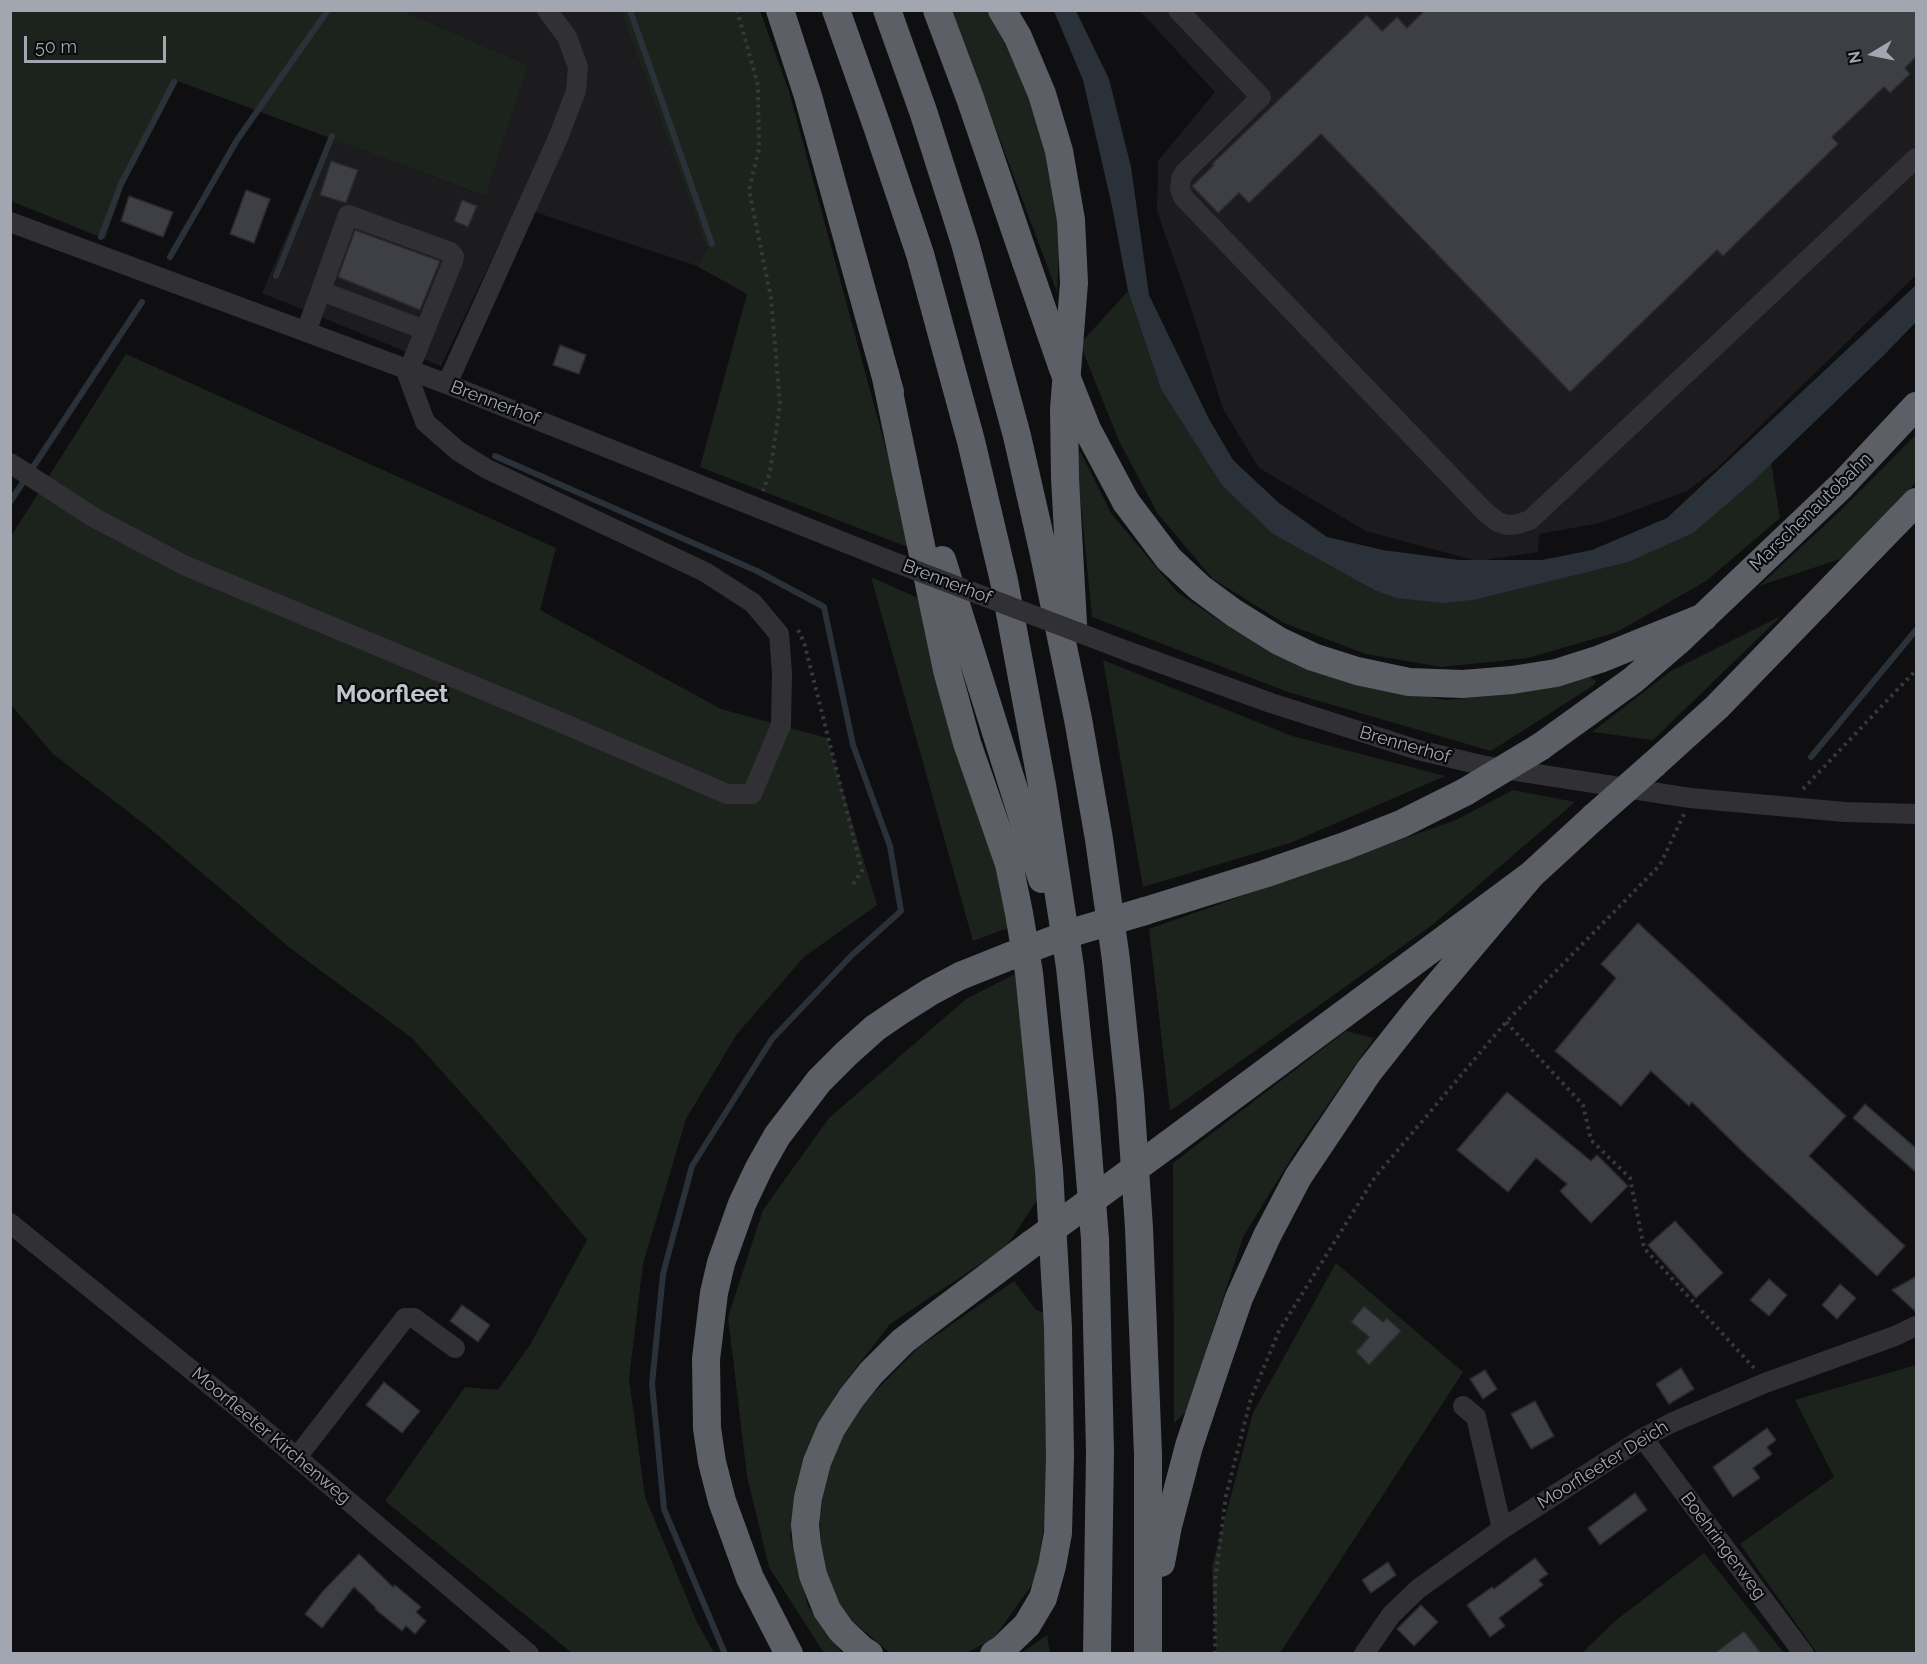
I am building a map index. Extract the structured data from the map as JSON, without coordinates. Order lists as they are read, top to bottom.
{
  "streets": {
    "highway": ["Marschenautobahn"],
    "street": [
      "Brennerhof",
      "Moorfleeter Kirchenweg",
      "Moorfleeter Deich",
      "Boehringerweg"
    ]
  },
  "crossings": [
    ["Moorfleeter Deich", "Boehringerweg"]
  ],
  "districts": ["Moorfleet"],
  "scale_bar": "50 m",
  "north": "left"
}
